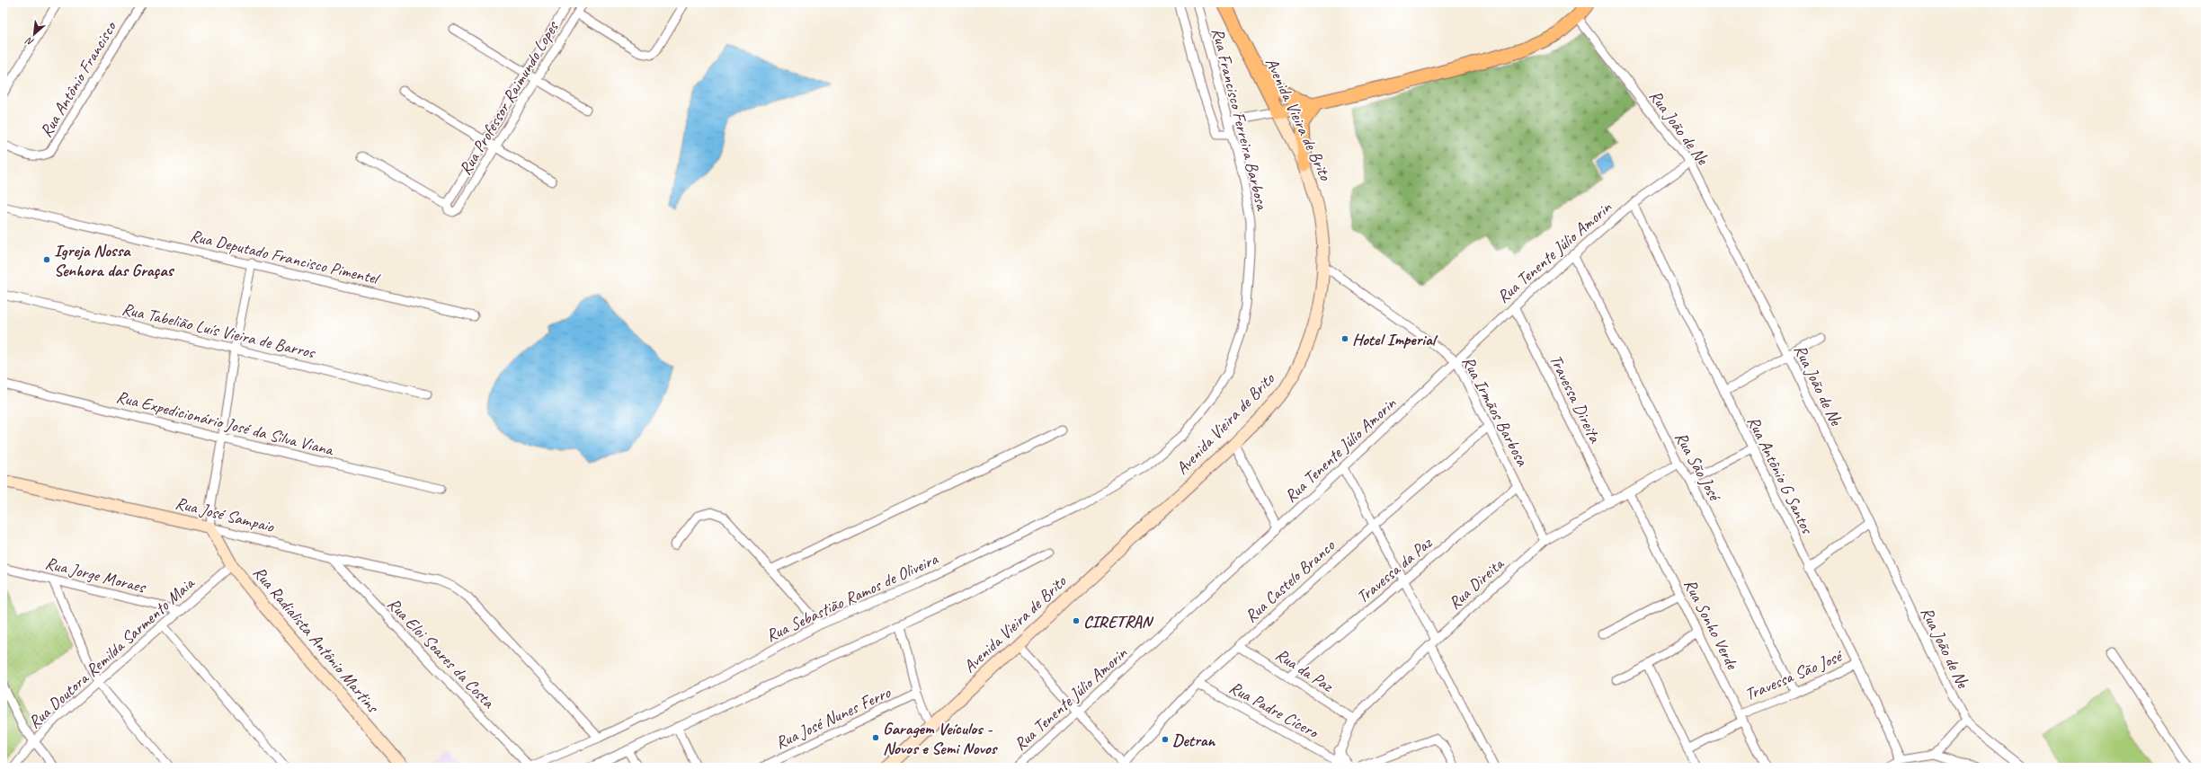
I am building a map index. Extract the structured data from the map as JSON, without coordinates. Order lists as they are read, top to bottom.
{
  "streets": {
    "main road": ["Avenida Vieira de Brito", "Rua José Sampaio", "Rua Radialista Antônio Martins"],
    "street": [
      "Rua Antônio Francisco",
      "Rua Professor Raimundo Lopes",
      "Rua Francisco Ferreira Barbosa",
      "Rua João de Ne",
      "Rua Tenente Júlio Amorin",
      "Rua Deputado Francisco Pimentel",
      "Rua Tabelião Luís Vieira de Barros",
      "Travessa Direita",
      "Rua Irmãos Barbosa",
      "Rua Expedicionário José da Silva Viana",
      "Rua São José",
      "Rua Antônio G Santos",
      "Travessa da Paz",
      "Rua Jorge Moraes",
      "Rua Castelo Branco",
      "Rua Direita",
      "Rua Sebastião Ramos de Oliveira",
      "Rua Sonho Verde",
      "Rua Doutora Remilda Sarmento Maia",
      "Rua Eloi Soares da Costa",
      "Rua da Paz",
      "Travessa São José",
      "Rua Padre Cícero",
      "Rua José Nunes Ferro"
    ]
  },
  "crossings": [
    ["Rua Francisco Ferreira Barbosa", "Rua Sebastião Ramos de Oliveira"],
    ["Avenida Vieira de Brito", "Rua Irmãos Barbosa"],
    ["Rua João de Ne", "Rua Tenente Júlio Amorin"],
    ["Rua Tenente Júlio Amorin", "Travessa Direita"],
    ["Rua Tenente Júlio Amorin", "Rua Irmãos Barbosa"],
    ["Rua Tenente Júlio Amorin", "Rua São José"],
    ["Rua Tenente Júlio Amorin", "Rua Antônio G Santos"],
    ["Travessa Direita", "Rua Direita"],
    ["Rua Irmãos Barbosa", "Travessa da Paz"],
    ["Rua Irmãos Barbosa", "Rua Castelo Branco"],
    ["Rua Irmãos Barbosa", "Rua Direita"],
    ["Rua São José", "Rua Direita"],
    ["Rua São José", "Travessa São José"],
    ["Rua Antônio G Santos", "Travessa São José"],
    ["Rua José Sampaio", "Rua Sebastião Ramos de Oliveira"],
    ["Rua José Sampaio", "Rua Radialista Antônio Martins"],
    ["Rua José Sampaio", "Rua Eloi Soares da Costa"],
    ["Travessa da Paz", "Rua da Paz"],
    ["Rua Jorge Moraes", "Rua Doutora Remilda Sarmento Maia"],
    ["Rua Castelo Branco", "Rua da Paz"],
    ["Rua Castelo Branco", "Rua Padre Cícero"],
    ["Rua Direita", "Rua Sonho Verde"],
    ["Rua Direita", "Rua da Paz"],
    ["Rua Direita", "Rua Padre Cícero"],
    ["Rua Sebastião Ramos de Oliveira", "Rua Eloi Soares da Costa"],
    ["Rua Sonho Verde", "Travessa São José"],
    ["Rua Radialista Antônio Martins", "Rua Doutora Remilda Sarmento Maia"]
  ],
  "places": [
    "Igreja Nossa Senhora das Graças",
    "Hotel Imperial",
    "CIRETRAN",
    "Garagem Veículos - Novos e Semi Novos",
    "Detran"
  ],
  "north": "bottom left"
}
